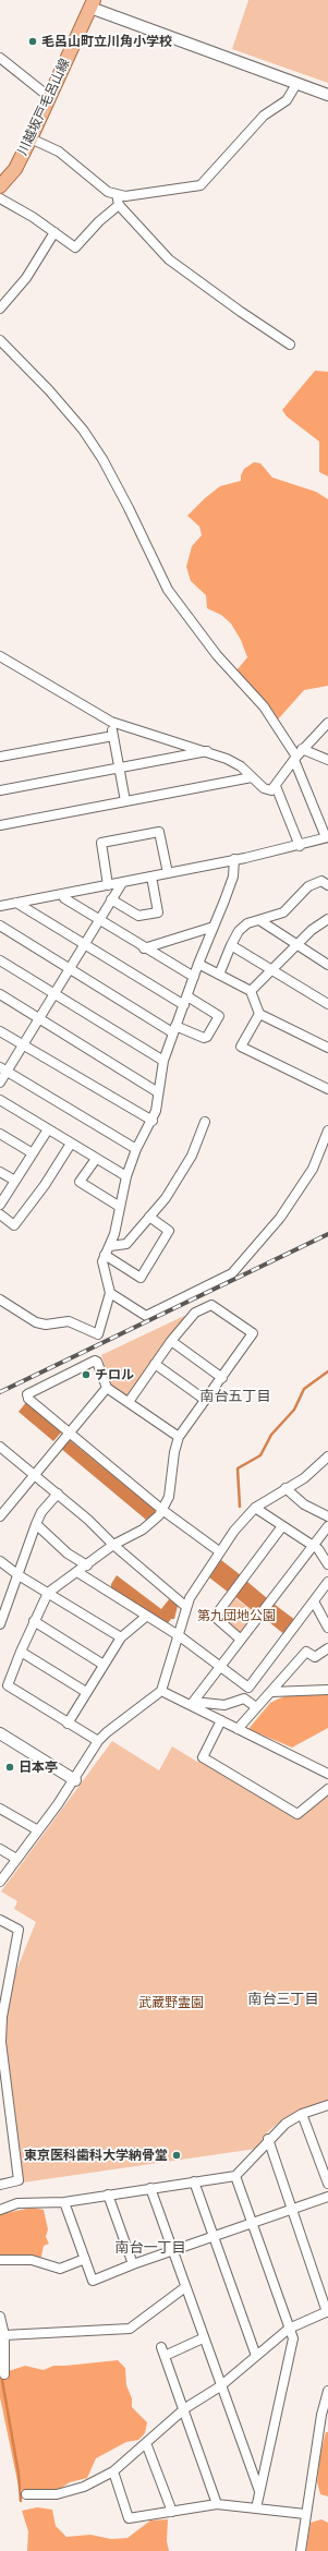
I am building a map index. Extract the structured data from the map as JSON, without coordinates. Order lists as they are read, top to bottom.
{
  "streets": {
    "main road": ["川越坂戸毛呂山線"]
  },
  "districts": ["南台五丁目", "南台三丁目", "南台一丁目"],
  "parks": ["第九団地公園", "武蔵野霊園"],
  "places": [
    "毛呂山町立川角小学校",
    "チロル",
    "日本亭",
    "東京医科歯科大学納骨堂"
  ]
}
